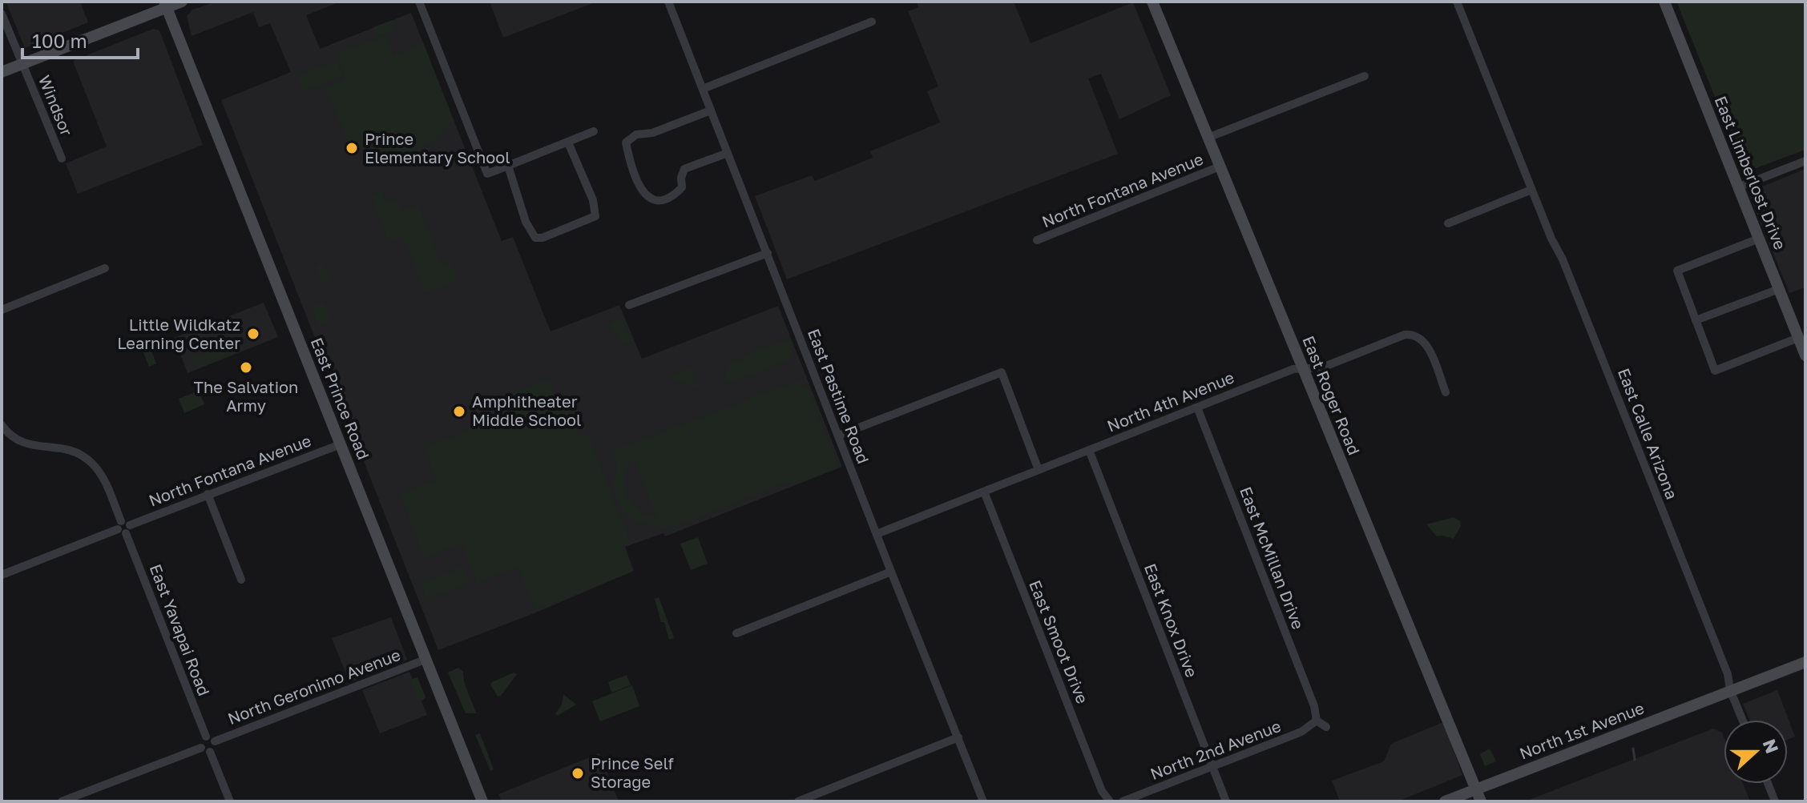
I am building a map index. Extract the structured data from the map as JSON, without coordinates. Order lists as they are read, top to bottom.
{
  "streets": {
    "main road": [
      "East Limberlost Drive",
      "East Roger Road",
      "East Prince Road",
      "North 1st Avenue"
    ],
    "street": [
      "Windsor",
      "North Fontana Avenue",
      "East Pastime Road",
      "North 4th Avenue",
      "East Calle Arizona",
      "East McMillan Drive",
      "East Knox Drive",
      "East Yavapai Road",
      "East Smoot Drive",
      "North Geronimo Avenue",
      "North 2nd Avenue"
    ]
  },
  "crossings": [
    ["North Fontana Avenue", "East Roger Road"],
    ["North Fontana Avenue", "East Prince Road"],
    ["North Fontana Avenue", "East Yavapai Road"],
    ["East Roger Road", "North 4th Avenue"],
    ["East Roger Road", "North 1st Avenue"],
    ["East Pastime Road", "North 4th Avenue"],
    ["East Prince Road", "North Geronimo Avenue"],
    ["North 4th Avenue", "East McMillan Drive"],
    ["North 4th Avenue", "East Knox Drive"],
    ["North 4th Avenue", "East Smoot Drive"],
    ["East Calle Arizona", "North 1st Avenue"],
    ["East McMillan Drive", "North 2nd Avenue"],
    ["East Knox Drive", "North 2nd Avenue"],
    ["East Yavapai Road", "North Geronimo Avenue"]
  ],
  "places": [
    "Prince Elementary School",
    "Little Wildkatz Learning Center",
    "The Salvation Army",
    "Amphitheater Middle School",
    "Prince Self Storage"
  ],
  "scale_bar": "100 m",
  "north": "right"
}
